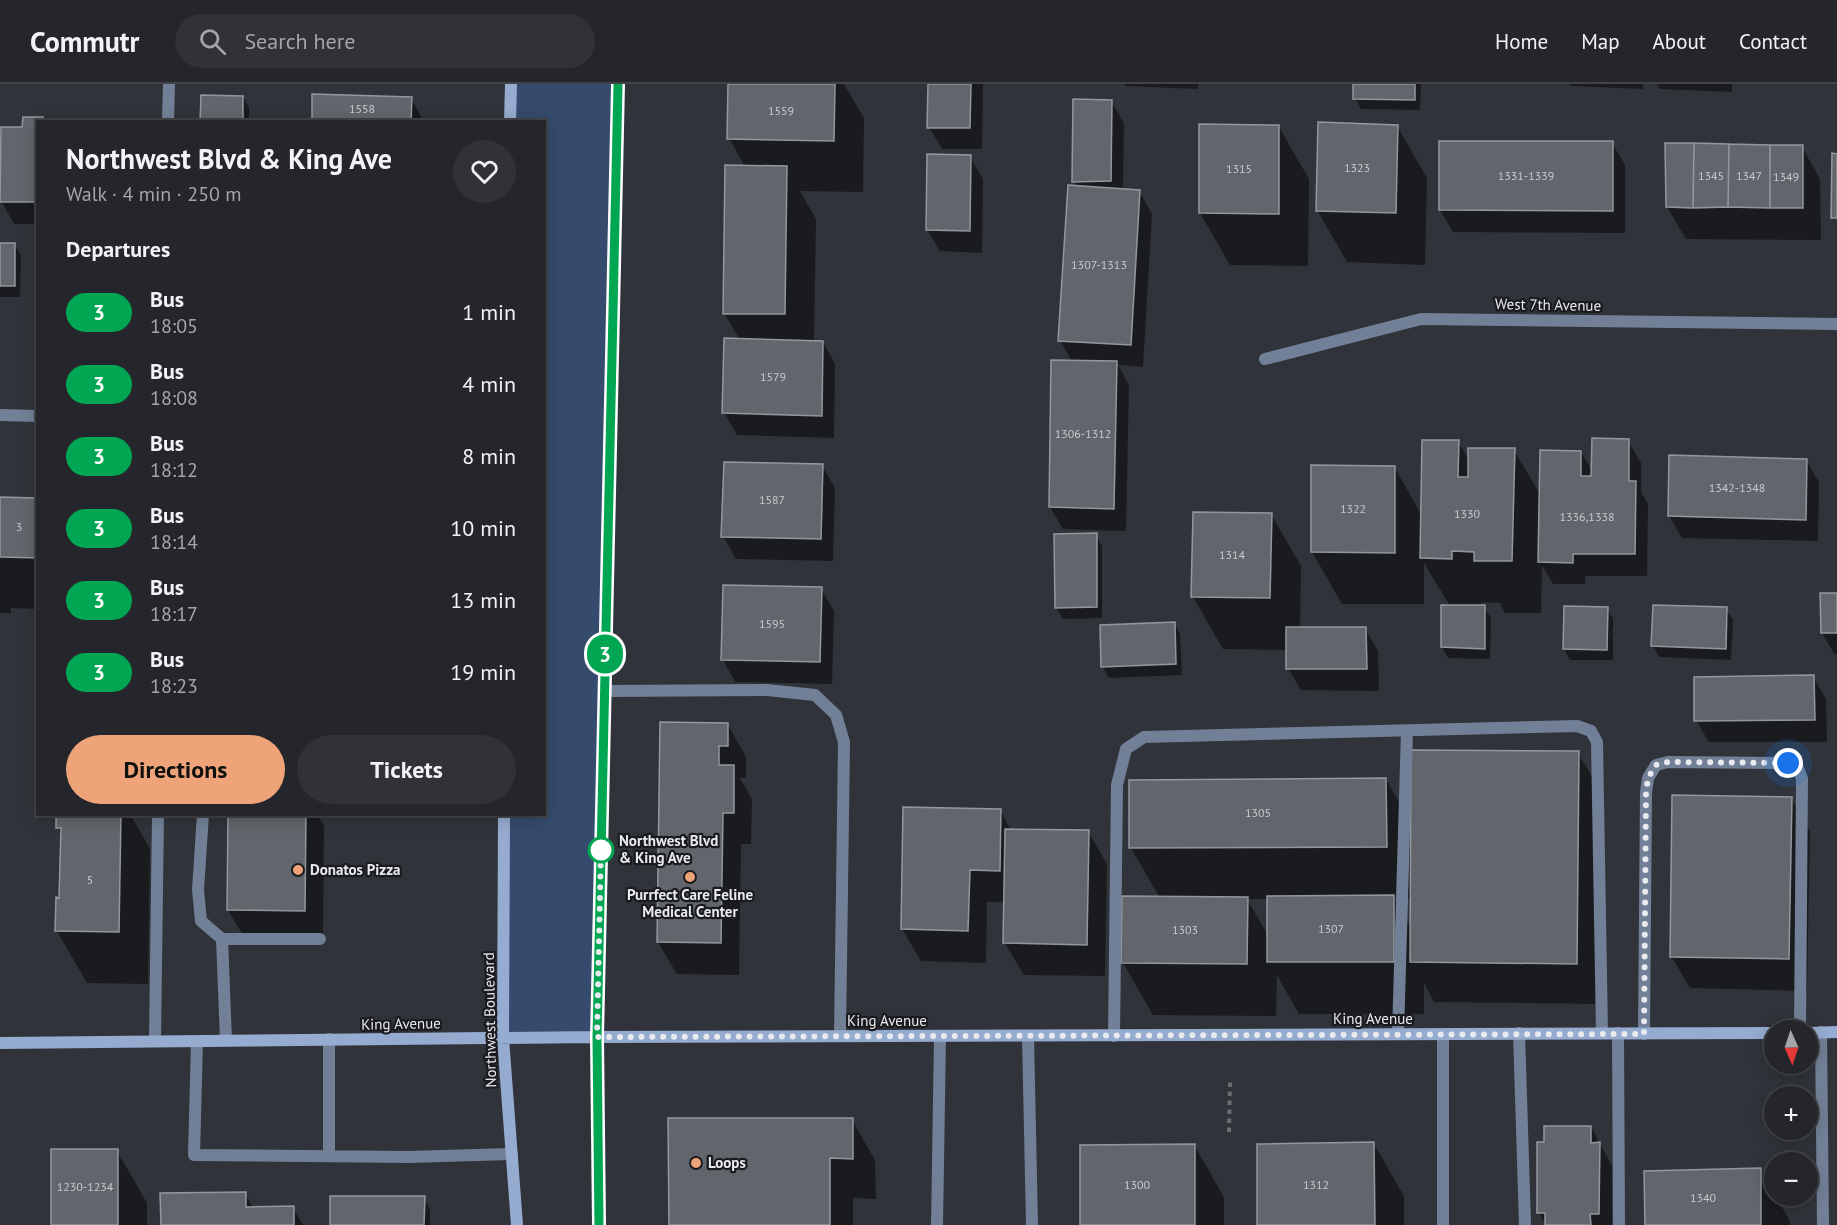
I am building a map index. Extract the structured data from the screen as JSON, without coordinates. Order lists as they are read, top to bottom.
{
  "streets": {
    "street": ["West 7th Avenue", "King Avenue", "Northwest Boulevard"]
  },
  "crossings": [
    ["King Avenue", "Northwest Boulevard"]
  ],
  "places": [
    "Northwest Blvd & King Ave",
    "Donatos Pizza",
    "Purrfect Care Feline Medical Center",
    "Loops"
  ],
  "lines": ["bus line 3"],
  "house_numbers": [
    "1558",
    "1559",
    "1323",
    "1315",
    "1331-1339",
    "1345",
    "1347",
    "1349",
    "1307-1313",
    "1579",
    "1306-1312",
    "1342-1348",
    "1587",
    "1322",
    "1330",
    "1336,1338",
    "3",
    "1314",
    "1595",
    "1305",
    "5",
    "1307",
    "1303",
    "1300",
    "1312",
    "1230-1234",
    "1340"
  ],
  "north": "bottom",
  "page": {
    "header": "Commutr",
    "search": "Search here",
    "nav": [
      "Home",
      "Map",
      "About",
      "Contact"
    ],
    "on_map": "3",
    "heading": [
      ["Northwest Blvd & King Ave", "Walk · 4 min · 250 m"],
      "Departures"
    ],
    "list": [
      {
        "mark": "3",
        "name": "Bus",
        "note": "18:05",
        "value": "1 min"
      },
      {
        "mark": "3",
        "name": "Bus",
        "note": "18:08",
        "value": "4 min"
      },
      {
        "mark": "3",
        "name": "Bus",
        "note": "18:12",
        "value": "8 min"
      },
      {
        "mark": "3",
        "name": "Bus",
        "note": "18:14",
        "value": "10 min"
      },
      {
        "mark": "3",
        "name": "Bus",
        "note": "18:17",
        "value": "13 min"
      },
      {
        "mark": "3",
        "name": "Bus",
        "note": "18:23",
        "value": "19 min"
      }
    ],
    "buttons": ["Directions", "Tickets"],
    "map_buttons": ["+", "−"]
  }
}
